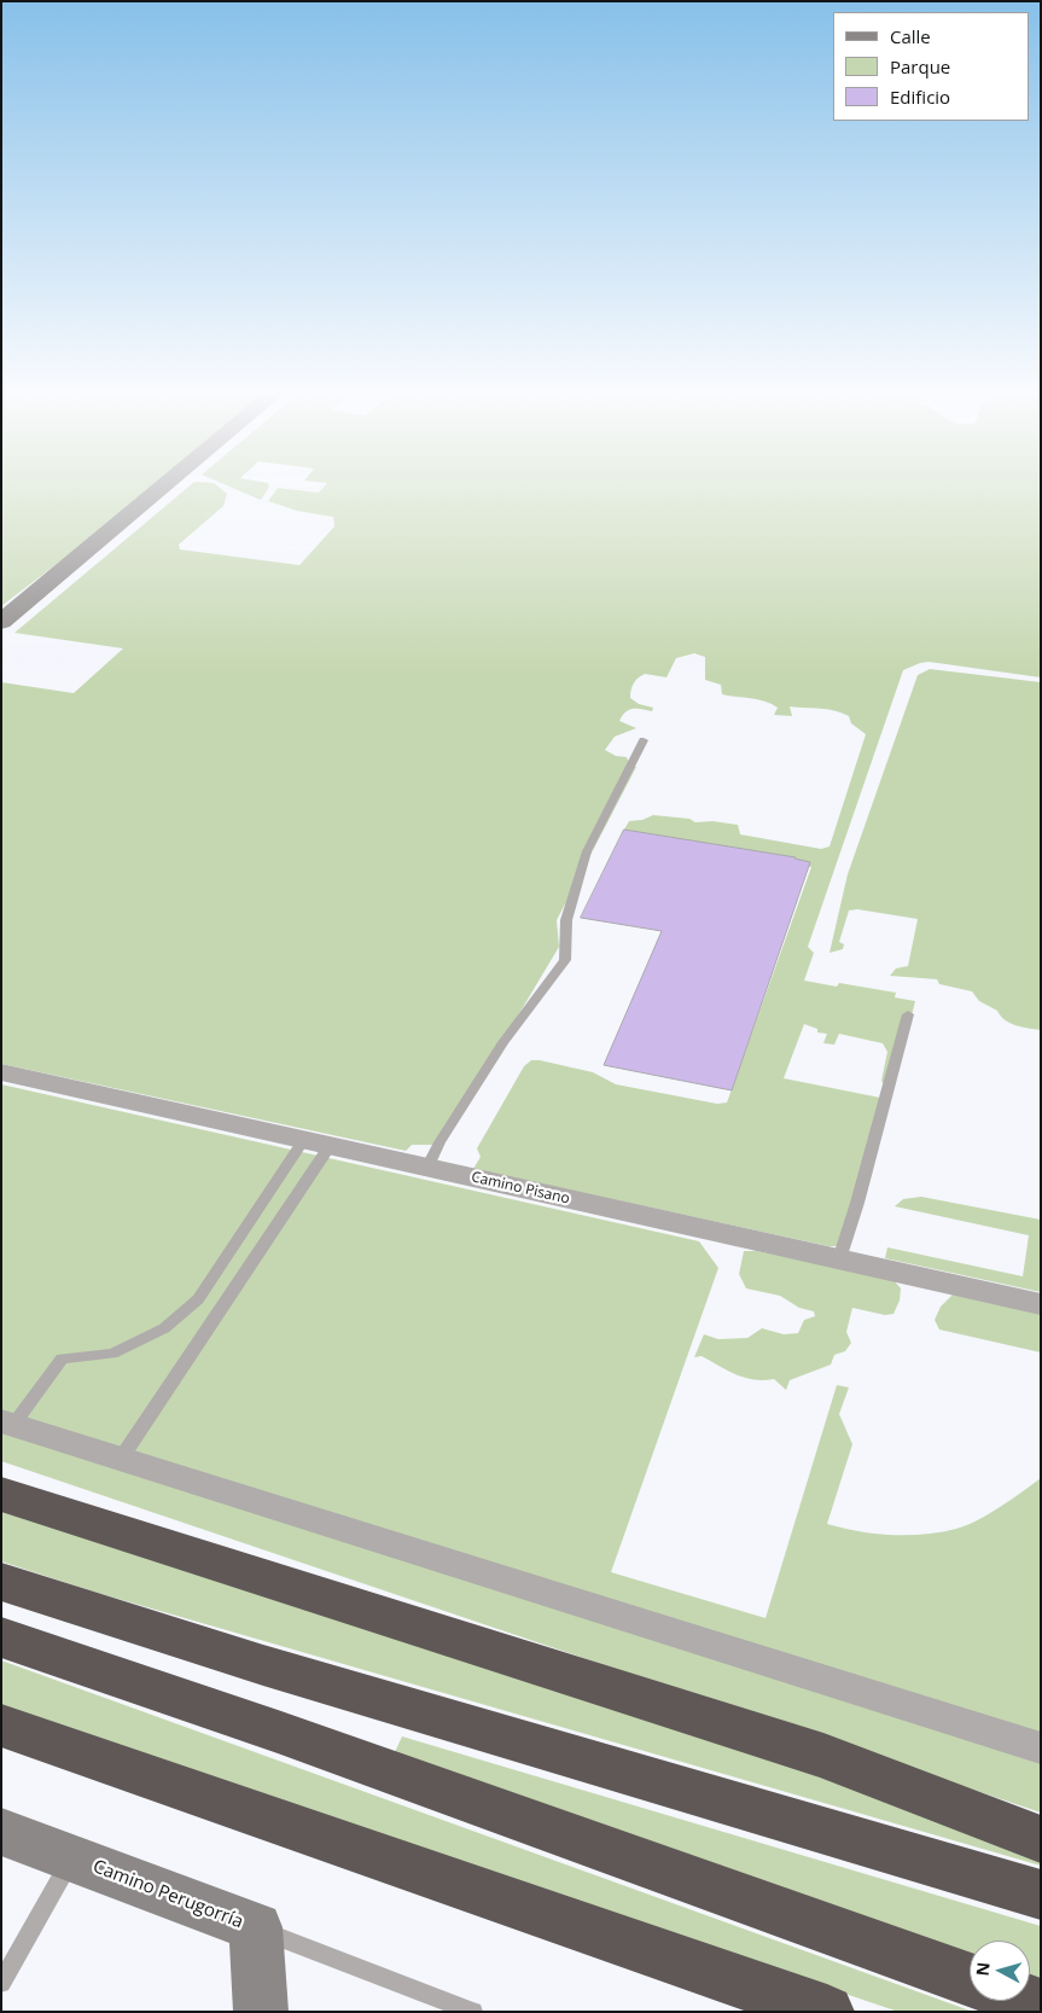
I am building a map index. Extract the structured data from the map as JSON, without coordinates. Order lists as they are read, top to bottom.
{
  "streets": {
    "street": ["Camino Pisano", "Camino Perugorría"]
  },
  "legend": ["Calle", "Parque", "Edificio"],
  "north": "left"
}
